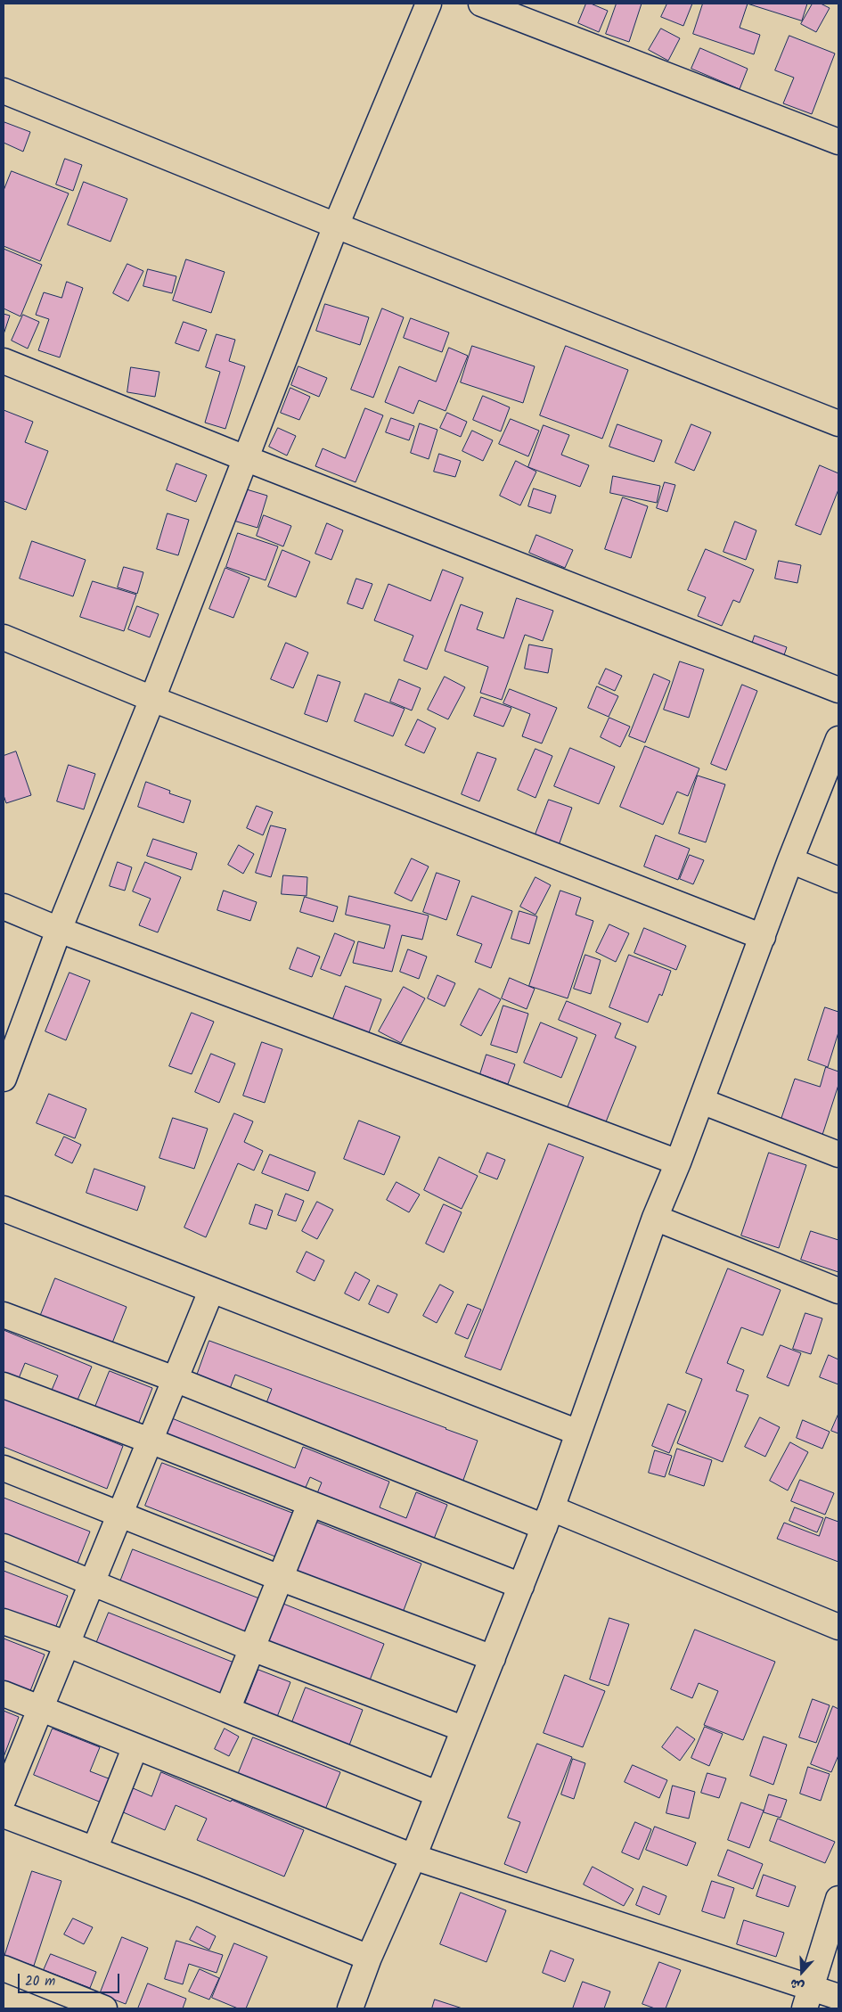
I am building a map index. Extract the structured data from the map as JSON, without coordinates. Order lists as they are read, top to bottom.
{
  "scale_bar": "20 m",
  "north": "bottom"
}
